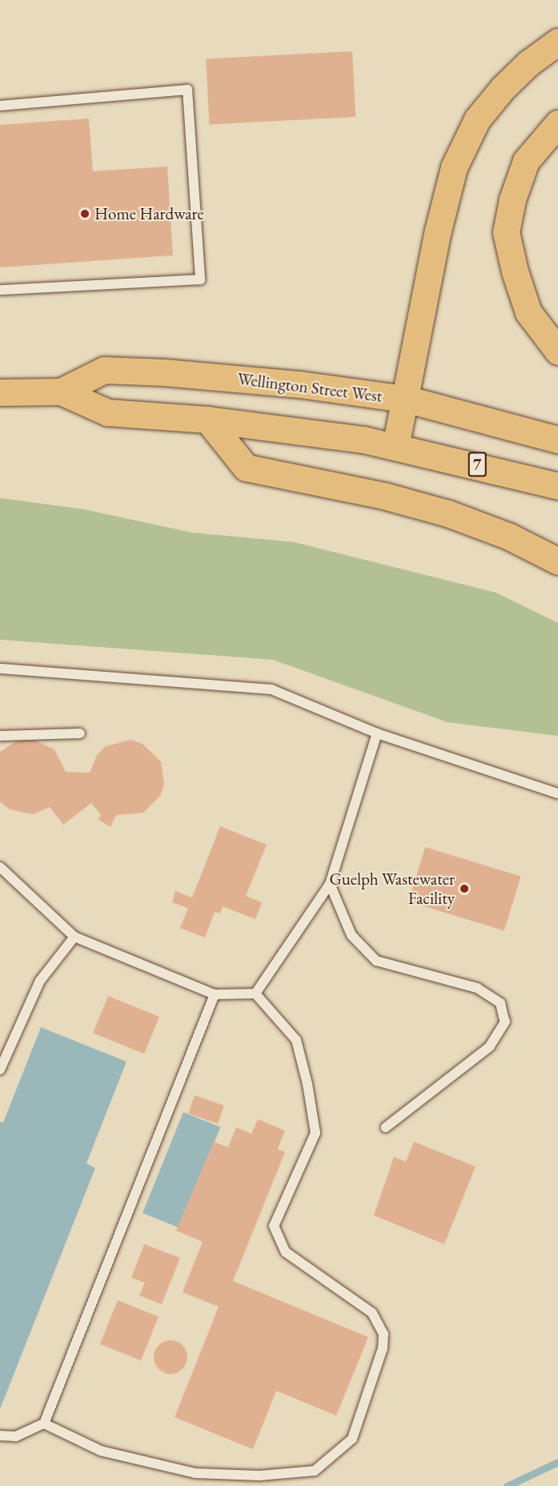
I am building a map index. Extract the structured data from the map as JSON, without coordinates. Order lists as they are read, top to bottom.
{
  "streets": {
    "main road": ["Wellington Street West", "7"]
  },
  "places": ["Home Hardware", "Guelph Wastewater Facility"]
}
